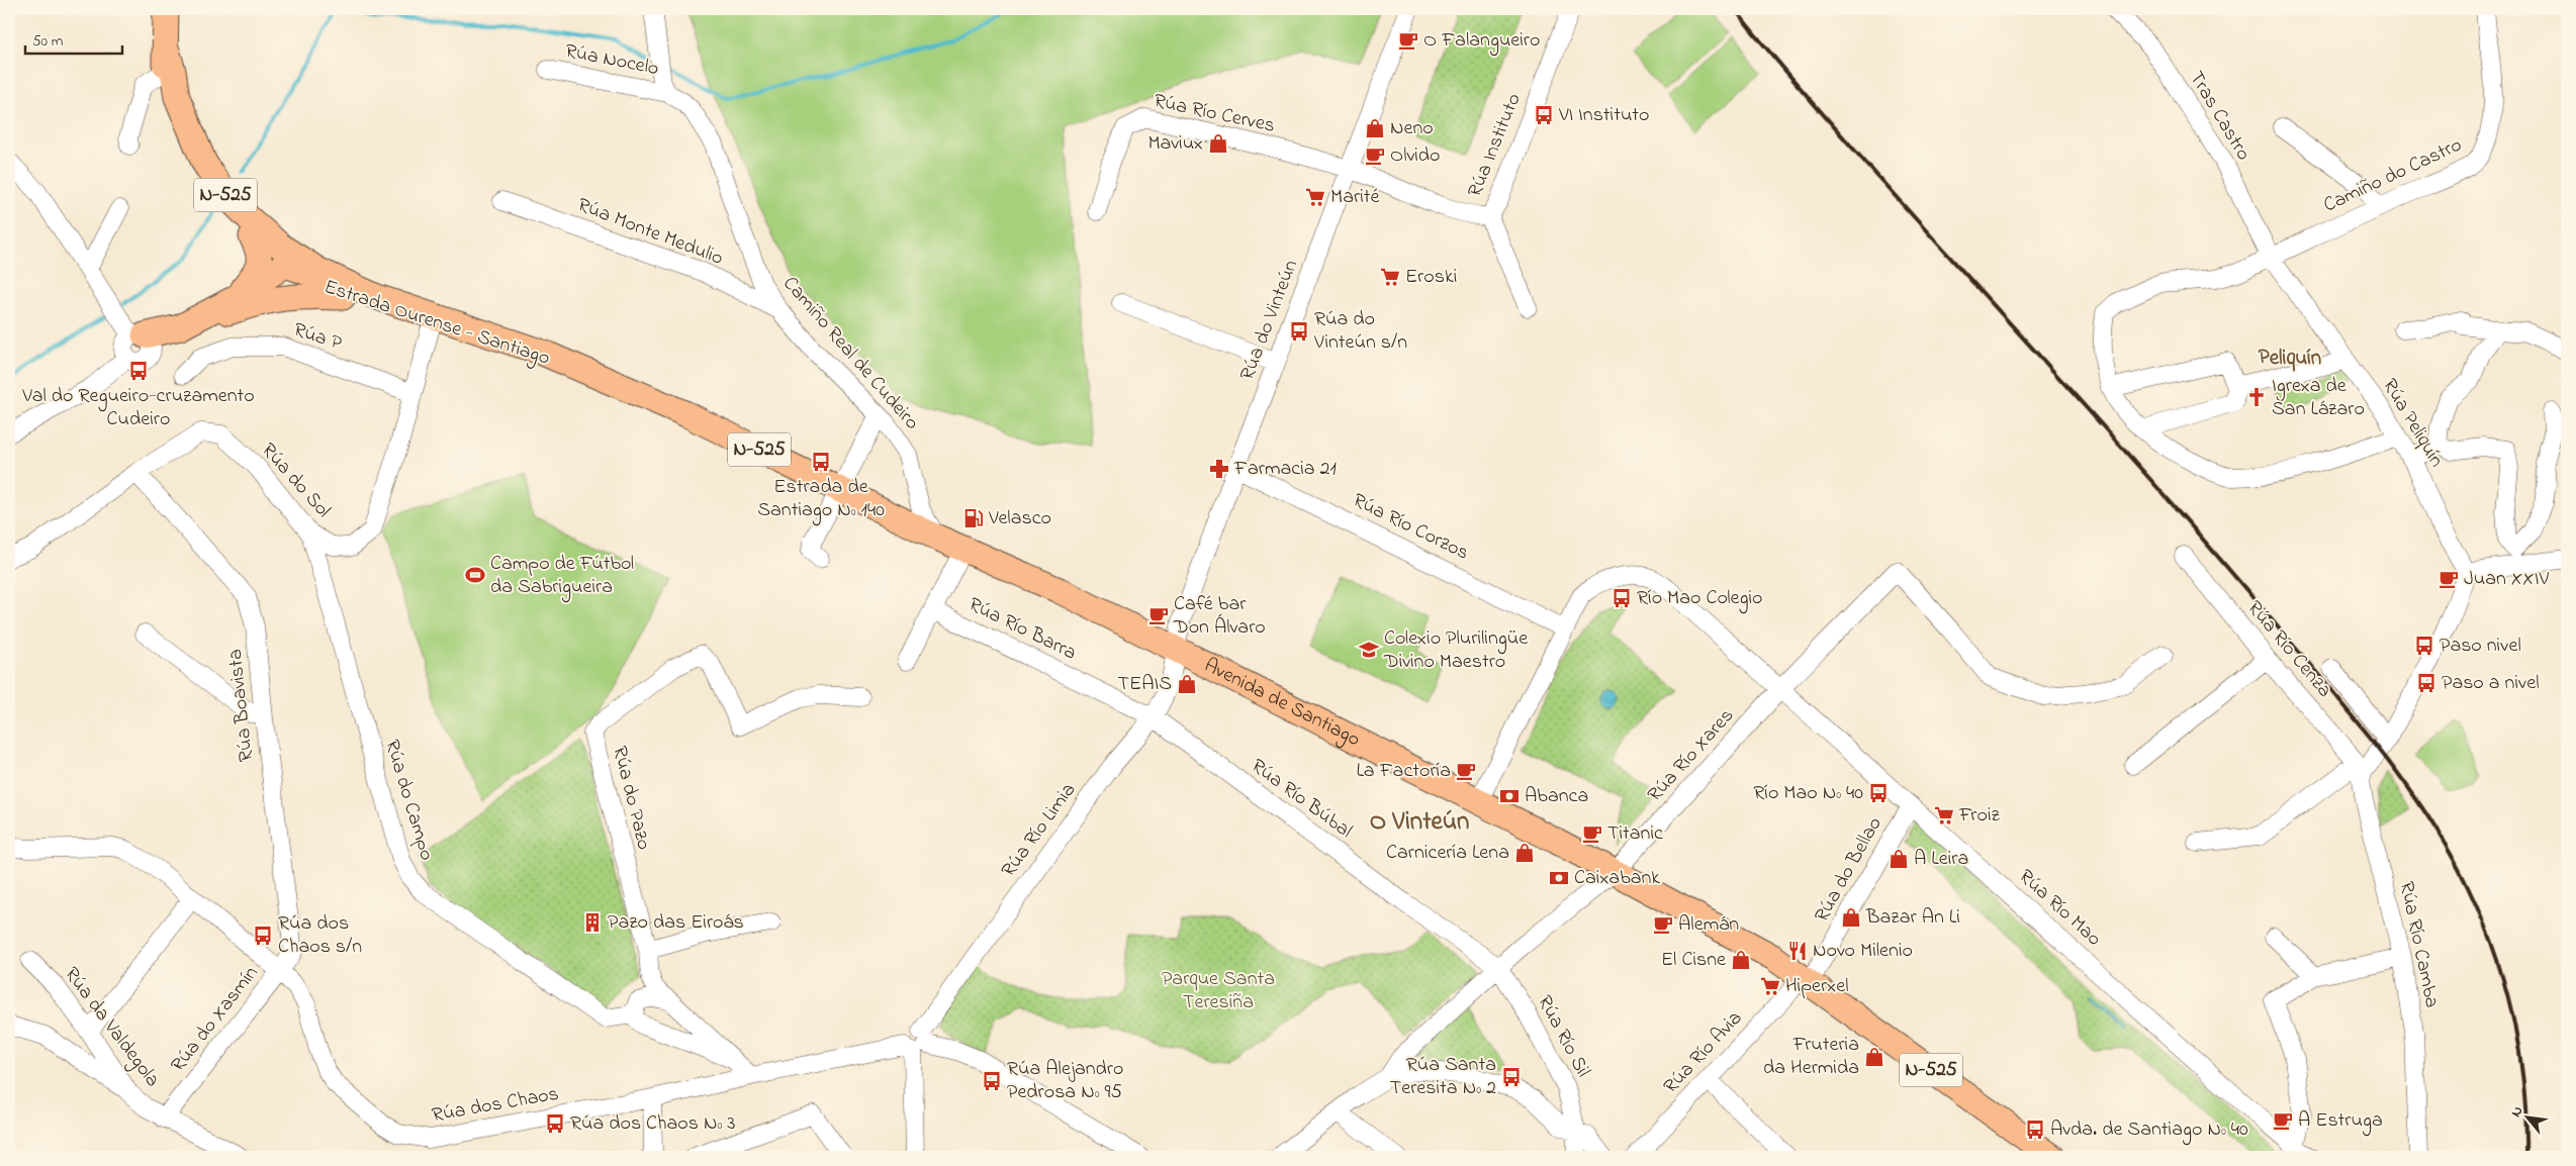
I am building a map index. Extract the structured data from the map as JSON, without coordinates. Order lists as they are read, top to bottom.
{
  "streets": {
    "highway": ["N-525", "Estrada Ourense - Santiago", "Avenida de Santiago"],
    "street": [
      "Rúa Nocelo",
      "Rúa Río Cerves",
      "Tras Castro",
      "Rúa Instituto",
      "Camiño do Castro",
      "Rúa Monte Medulio",
      "Rúa do Vinteún",
      "Rúa P",
      "Camiño Real de Cudeiro",
      "Rúa Peliquín",
      "Rúa do Sol",
      "Rúa Río Corzos",
      "Rúa Río Barra",
      "Rúa Río Cenza",
      "Rúa Boavista",
      "Rúa Río Xares",
      "Rúa do Pazo",
      "Rúa Río Búbal",
      "Rúa do Campo",
      "Rúa Río Limia",
      "Rúa do Bellao",
      "Rúa Río Mao",
      "Rúa Río Camba",
      "Rúa do Xasmín",
      "Rúa da Valdegola",
      "Rúa Río Sil",
      "Rúa Río Avia",
      "Rúa dos Chaos"
    ]
  },
  "crossings": [
    ["Rúa Nocelo", "Camiño Real de Cudeiro"],
    ["Rúa Río Cerves", "Rúa Instituto"],
    ["Rúa Río Cerves", "Rúa do Vinteún"],
    ["Tras Castro", "Camiño do Castro"],
    ["Tras Castro", "Rúa Peliquín"],
    ["Rúa Instituto", "Rúa do Vinteún"],
    ["Camiño do Castro", "Rúa Peliquín"],
    ["Rúa Monte Medulio", "Camiño Real de Cudeiro"],
    ["Rúa do Vinteún", "Rúa Río Corzos"],
    ["Rúa do Vinteún", "Avenida de Santiago"],
    ["Rúa do Vinteún", "Rúa Río Limia"],
    ["Estrada Ourense - Santiago", "Camiño Real de Cudeiro"],
    ["Estrada Ourense - Santiago", "Rúa do Sol"],
    ["Estrada Ourense - Santiago", "Avenida de Santiago"],
    ["Rúa P", "Rúa do Sol"],
    ["Camiño Real de Cudeiro", "Avenida de Santiago"],
    ["Rúa do Sol", "Rúa Boavista"],
    ["Rúa do Sol", "Rúa do Campo"],
    ["Rúa Río Corzos", "Rúa Río Mao"],
    ["Rúa Río Barra", "Avenida de Santiago"],
    ["Rúa Río Barra", "Rúa Río Búbal"],
    ["Rúa Río Barra", "Rúa Río Limia"],
    ["Rúa Río Cenza", "Rúa Río Camba"],
    ["Avenida de Santiago", "Rúa Río Xares"],
    ["Avenida de Santiago", "Rúa Río Limia"],
    ["Avenida de Santiago", "Rúa do Bellao"],
    ["Avenida de Santiago", "Rúa Río Mao"],
    ["Avenida de Santiago", "Rúa Río Avia"],
    ["Rúa Boavista", "Rúa do Xasmín"],
    ["Rúa Boavista", "Rúa dos Chaos"],
    ["Rúa Río Xares", "Rúa Río Búbal"],
    ["Rúa Río Xares", "Rúa Río Mao"],
    ["Rúa Río Xares", "Rúa Río Sil"],
    ["Rúa do Pazo", "Rúa do Campo"],
    ["Rúa do Pazo", "Rúa dos Chaos"],
    ["Rúa Río Búbal", "Rúa Río Limia"],
    ["Rúa Río Búbal", "Rúa Río Sil"],
    ["Rúa Río Limia", "Rúa dos Chaos"],
    ["Rúa do Bellao", "Rúa Río Mao"],
    ["Rúa do Bellao", "Rúa Río Avia"],
    ["Rúa do Xasmín", "Rúa da Valdegola"],
    ["Rúa do Xasmín", "Rúa dos Chaos"]
  ],
  "districts": ["Peliquín", "O Vinteún"],
  "parks": ["Parque Santa Teresiña"],
  "places": {
    "cafe": [
      "O Falangueiro",
      "Olvido",
      "Juan XXIV",
      "Café bar Don Álvaro",
      "La Factoría",
      "Titanic",
      "Alemán",
      "A Estruga"
    ],
    "bus stop": [
      "VI Instituto",
      "Rúa do Vinteún s/n",
      "Val do Regueiro-cruzamento Cudeiro",
      "Estrada de Santiago Nº 140",
      "Río Mao Colegio",
      "Paso nivel",
      "Paso a nivel",
      "Río Mao Nº 40",
      "Rúa dos Chaos s/n",
      "Rúa Santa Teresita Nº 2",
      "Rúa Alejandro Pedrosa Nº 95",
      "Rúa dos Chaos Nº 3",
      "Avda. de Santiago Nº 40"
    ],
    "shop": [
      "Neno",
      "Maviux",
      "TEAIS",
      "Carnicería Lena",
      "A Leira",
      "Bazar An Li",
      "El Cisne",
      "Fruteria da Hermida"
    ],
    "supermarket": [
      "Marité",
      "Eroski",
      "Froiz",
      "Hiperxel"
    ],
    "church": ["Igrexa de San Lázaro"],
    "pharmacy": ["Farmacia 21"],
    "fuel station": ["Velasco"],
    "sports": ["Campo de Fútbol da Sabrigueira"],
    "school or university": ["Colexio Plurilingüe Divino Maestro"],
    "bank": ["Abanca", "Caixabank"],
    "building": ["Pazo das Eiroás"],
    "restaurant": ["Novo Milenio"]
  },
  "scale_bar": "50 m",
  "north": "top left"
}
